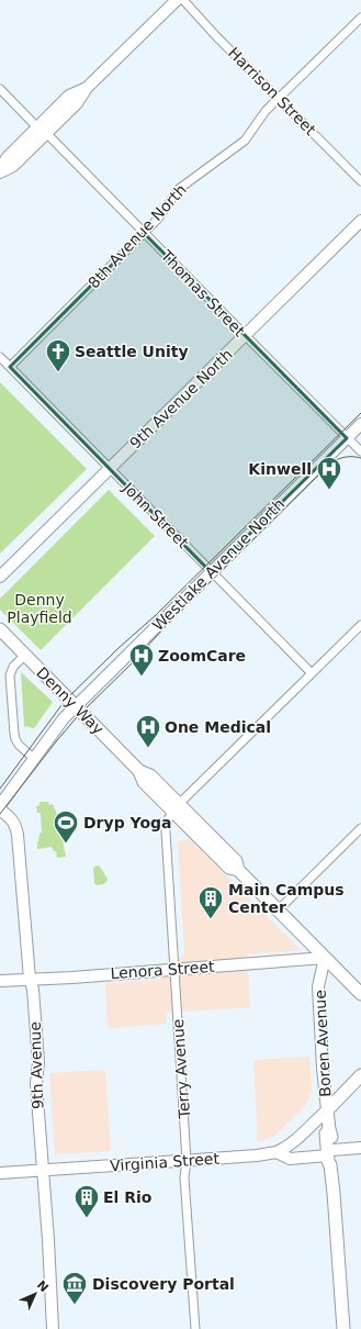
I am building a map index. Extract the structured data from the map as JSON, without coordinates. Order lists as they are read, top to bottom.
{
  "streets": {
    "main road": [
      "9th Avenue North",
      "Westlake Avenue North",
      "Denny Way",
      "Lenora Street",
      "Boren Avenue",
      "9th Avenue",
      "Virginia Street"
    ],
    "street": [
      "Harrison Street",
      "8th Avenue North",
      "Thomas Street",
      "John Street",
      "Terry Avenue"
    ]
  },
  "crossings": [
    ["Harrison Street", "8th Avenue North"],
    ["8th Avenue North", "Thomas Street"],
    ["8th Avenue North", "John Street"],
    ["Thomas Street", "9th Avenue North"],
    ["Thomas Street", "Westlake Avenue North"],
    ["9th Avenue North", "John Street"],
    ["John Street", "Westlake Avenue North"],
    ["Westlake Avenue North", "Denny Way"],
    ["Denny Way", "Lenora Street"],
    ["Denny Way", "Boren Avenue"],
    ["Denny Way", "Terry Avenue"],
    ["Lenora Street", "Boren Avenue"],
    ["Lenora Street", "9th Avenue"],
    ["Lenora Street", "Terry Avenue"],
    ["Boren Avenue", "Virginia Street"],
    ["9th Avenue", "Virginia Street"],
    ["Terry Avenue", "Virginia Street"]
  ],
  "parks": ["Denny Playfield"],
  "places": {
    "church": ["Seattle Unity"],
    "hospital": ["Kinwell", "ZoomCare", "One Medical"],
    "sports": ["Dryp Yoga"],
    "building": ["Main Campus Center", "El Rio"],
    "museum": ["Discovery Portal"]
  },
  "north": "top right"
}
